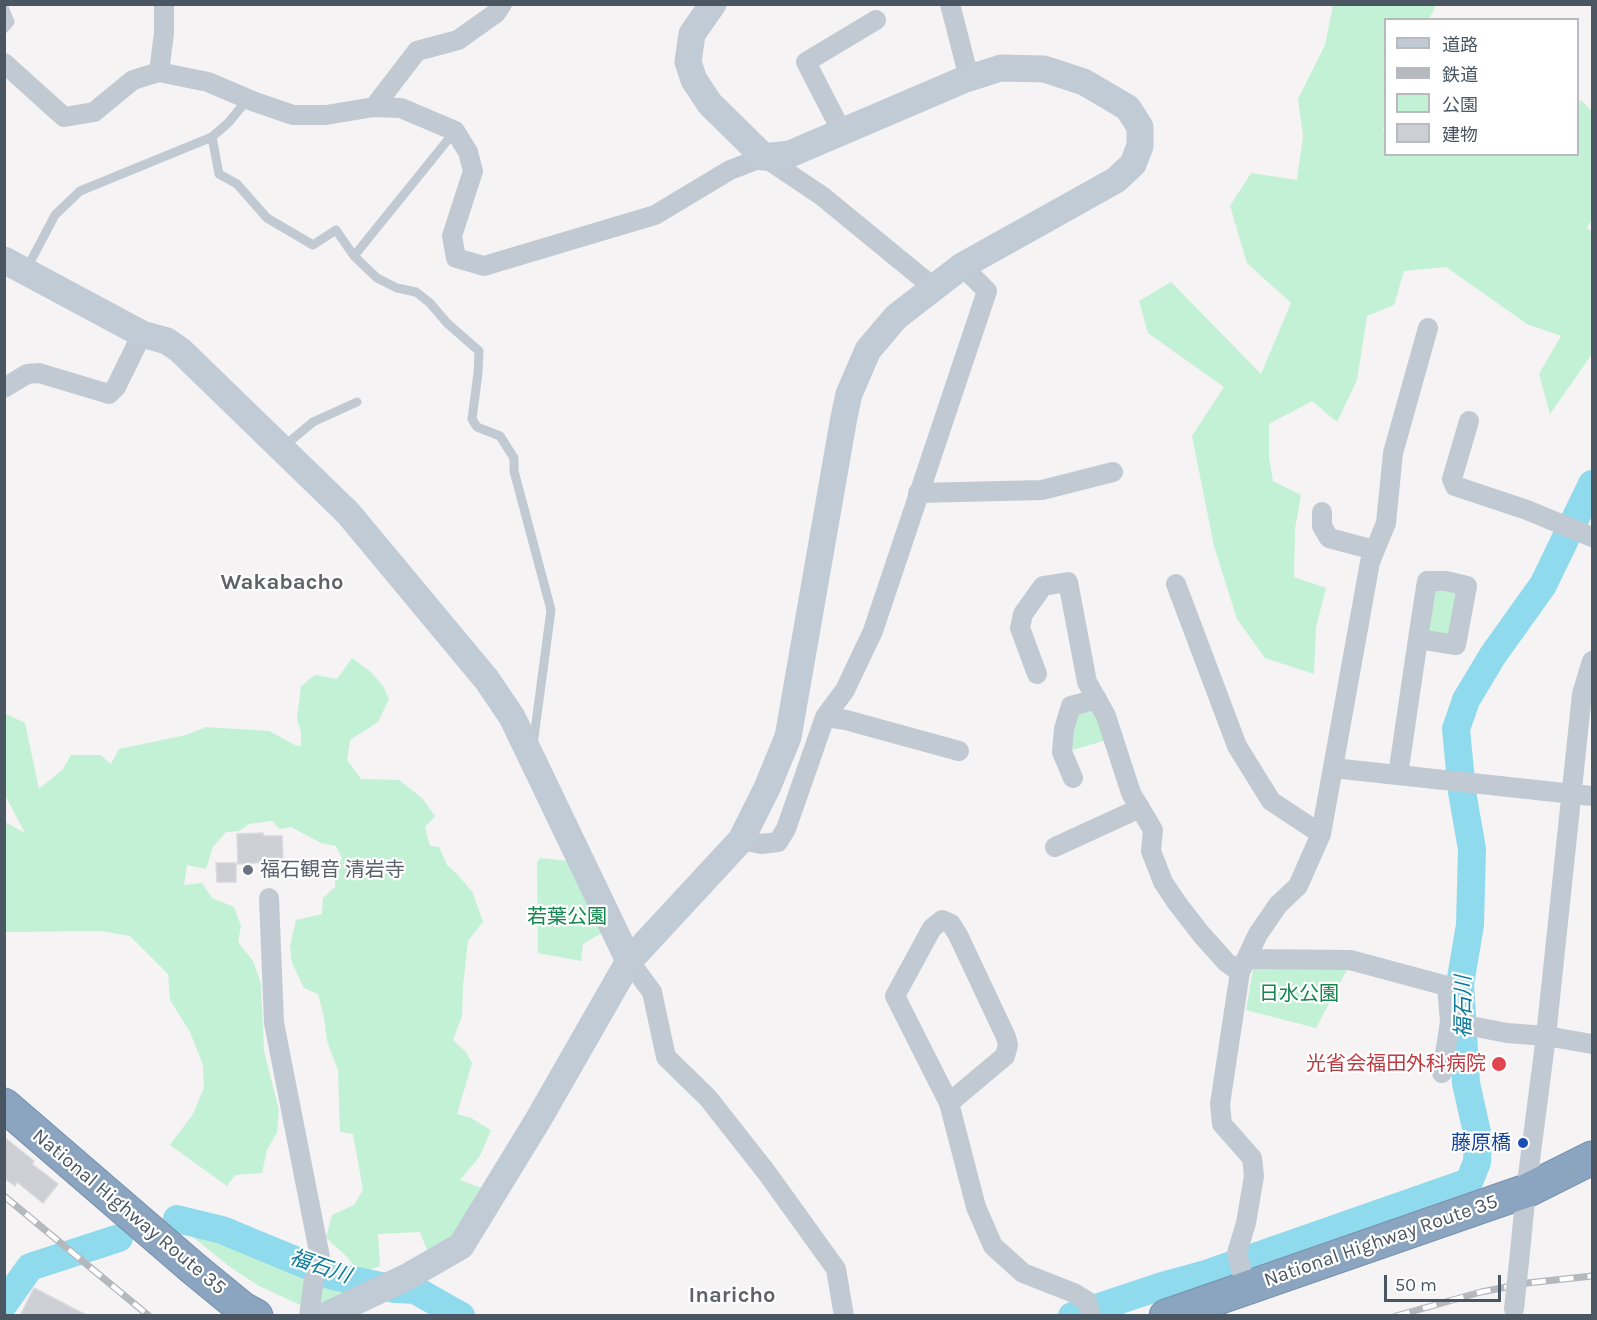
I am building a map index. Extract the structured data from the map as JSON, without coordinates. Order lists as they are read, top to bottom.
{
  "streets": {
    "highway": ["National Highway Route 35"]
  },
  "districts": ["Wakabacho", "Inaricho"],
  "water": ["福石川"],
  "parks": ["若葉公園", "日水公園"],
  "places": ["福石観音 清岩寺", "光省会福田外科病院", "藤原橋"],
  "legend": [
    "道路",
    "鉄道",
    "公園",
    "建物"
  ],
  "scale_bar": "50 m"
}
